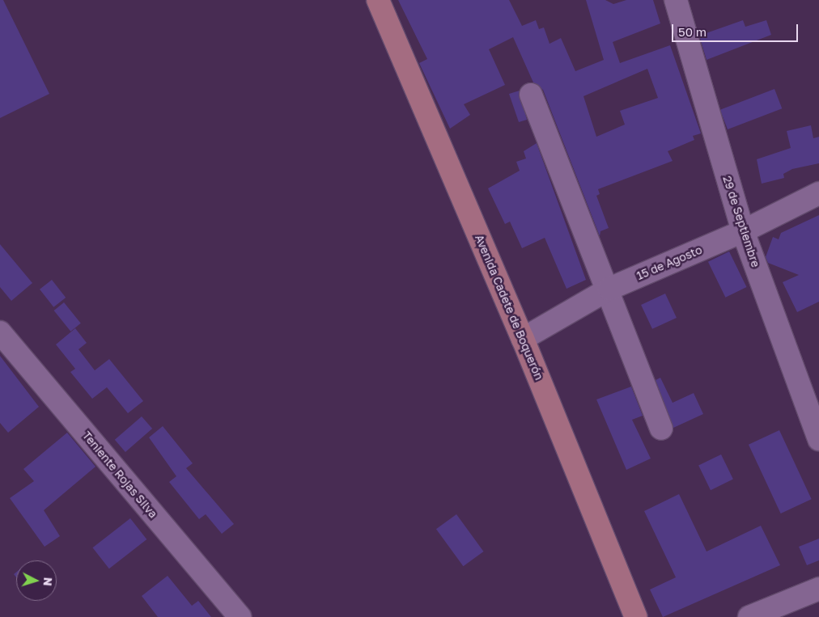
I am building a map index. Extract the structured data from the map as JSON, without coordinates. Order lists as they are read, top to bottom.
{
  "streets": {
    "main road": ["Avenida Cadete de Boquerón"],
    "street": ["29 de Septiembre", "15 de Agosto", "Teniente Rojas Silva"]
  },
  "crossings": [
    ["29 de Septiembre", "15 de Agosto"],
    ["15 de Agosto", "Avenida Cadete de Boquerón"]
  ],
  "scale_bar": "50 m",
  "north": "right"
}
